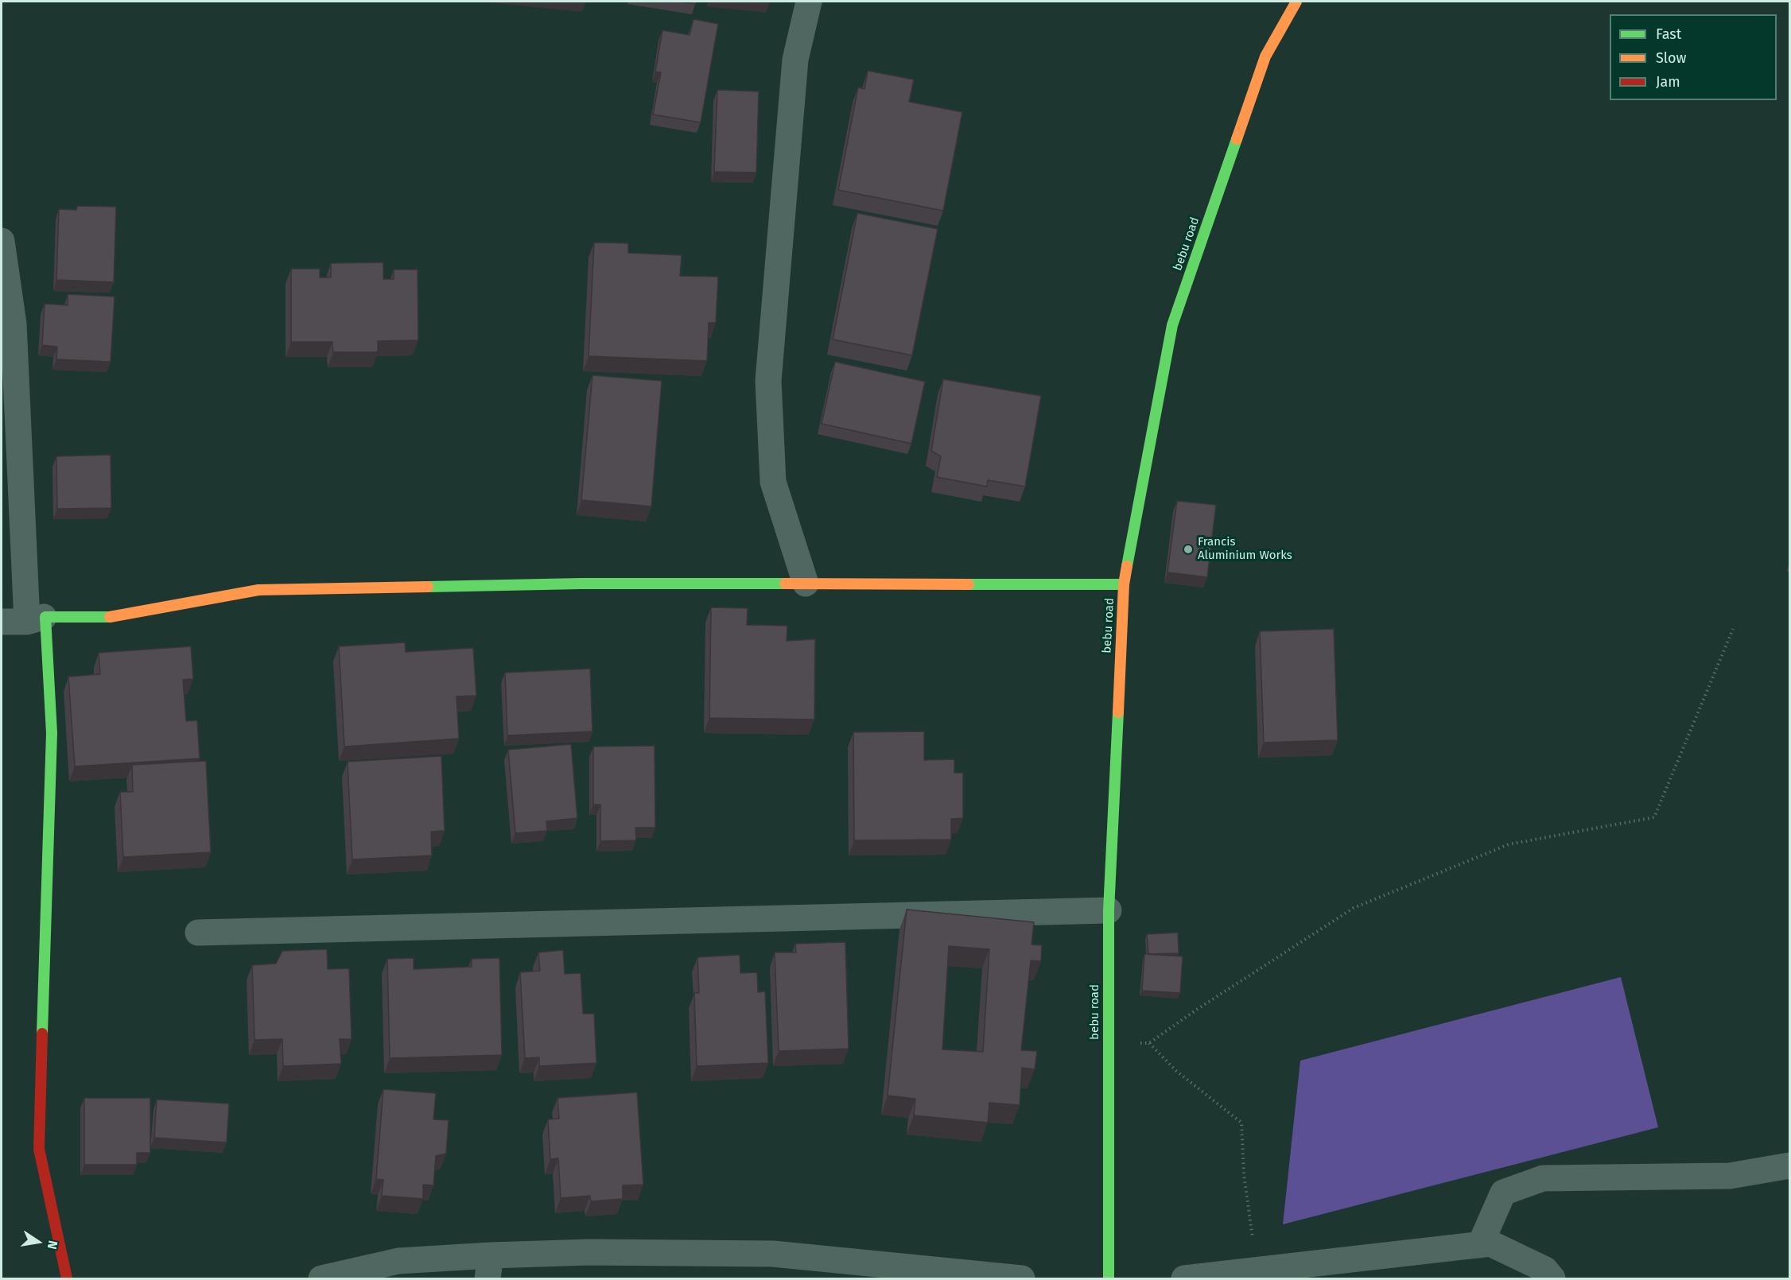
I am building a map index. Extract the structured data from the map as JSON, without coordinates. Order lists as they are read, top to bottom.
{
  "streets": {
    "street": ["bebu road"]
  },
  "places": ["Francis Aluminium Works"],
  "legend": ["Fast", "Slow", "Jam"],
  "north": "right"
}
